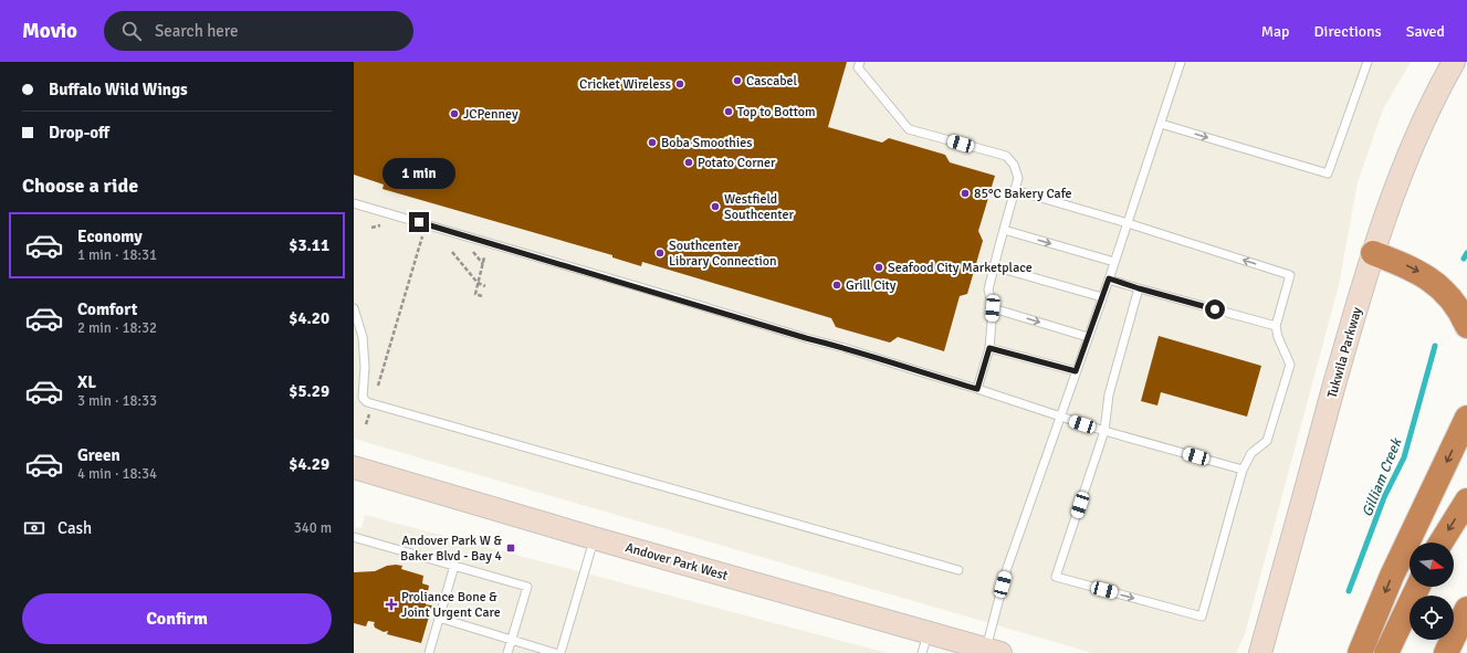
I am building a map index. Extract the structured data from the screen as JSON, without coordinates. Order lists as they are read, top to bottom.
{
  "streets": {
    "street": ["Tukwila Parkway", "Andover Park West"]
  },
  "water": ["Gilliam Creek"],
  "places": {
    "other": [
      "Cascabel",
      "Cricket Wireless",
      "Top to Bottom",
      "JCPenney",
      "Boba Smoothies",
      "Potato Corner",
      "85°C Bakery Cafe",
      "Westfield Southcenter",
      "Southcenter Library Connection",
      "Seafood City Marketplace",
      "Grill City"
    ],
    "transit": ["Andover Park W & Baker Blvd - Bay 4"],
    "health": ["Proliance Bone & Joint Urgent Care"]
  },
  "north": "right",
  "page": {
    "header": "Movio",
    "search": "Search here",
    "nav": ["Map", "Directions", "Saved"],
    "banner": ["Buffalo Wild Wings", "Drop-off"],
    "bubble": "1 min",
    "heading": "Choose a ride",
    "list": [
      {
        "name": "Economy",
        "note": "1 min · 18:31",
        "value": "$3.11"
      },
      {
        "name": "Comfort",
        "note": "2 min · 18:32",
        "value": "$4.20"
      },
      {
        "name": "XL",
        "note": "3 min · 18:33",
        "value": "$5.29"
      },
      {
        "name": "Green",
        "note": "4 min · 18:34",
        "value": "$4.29"
      }
    ],
    "pay": ["Cash", "340 m"],
    "buttons": "Confirm"
  }
}
